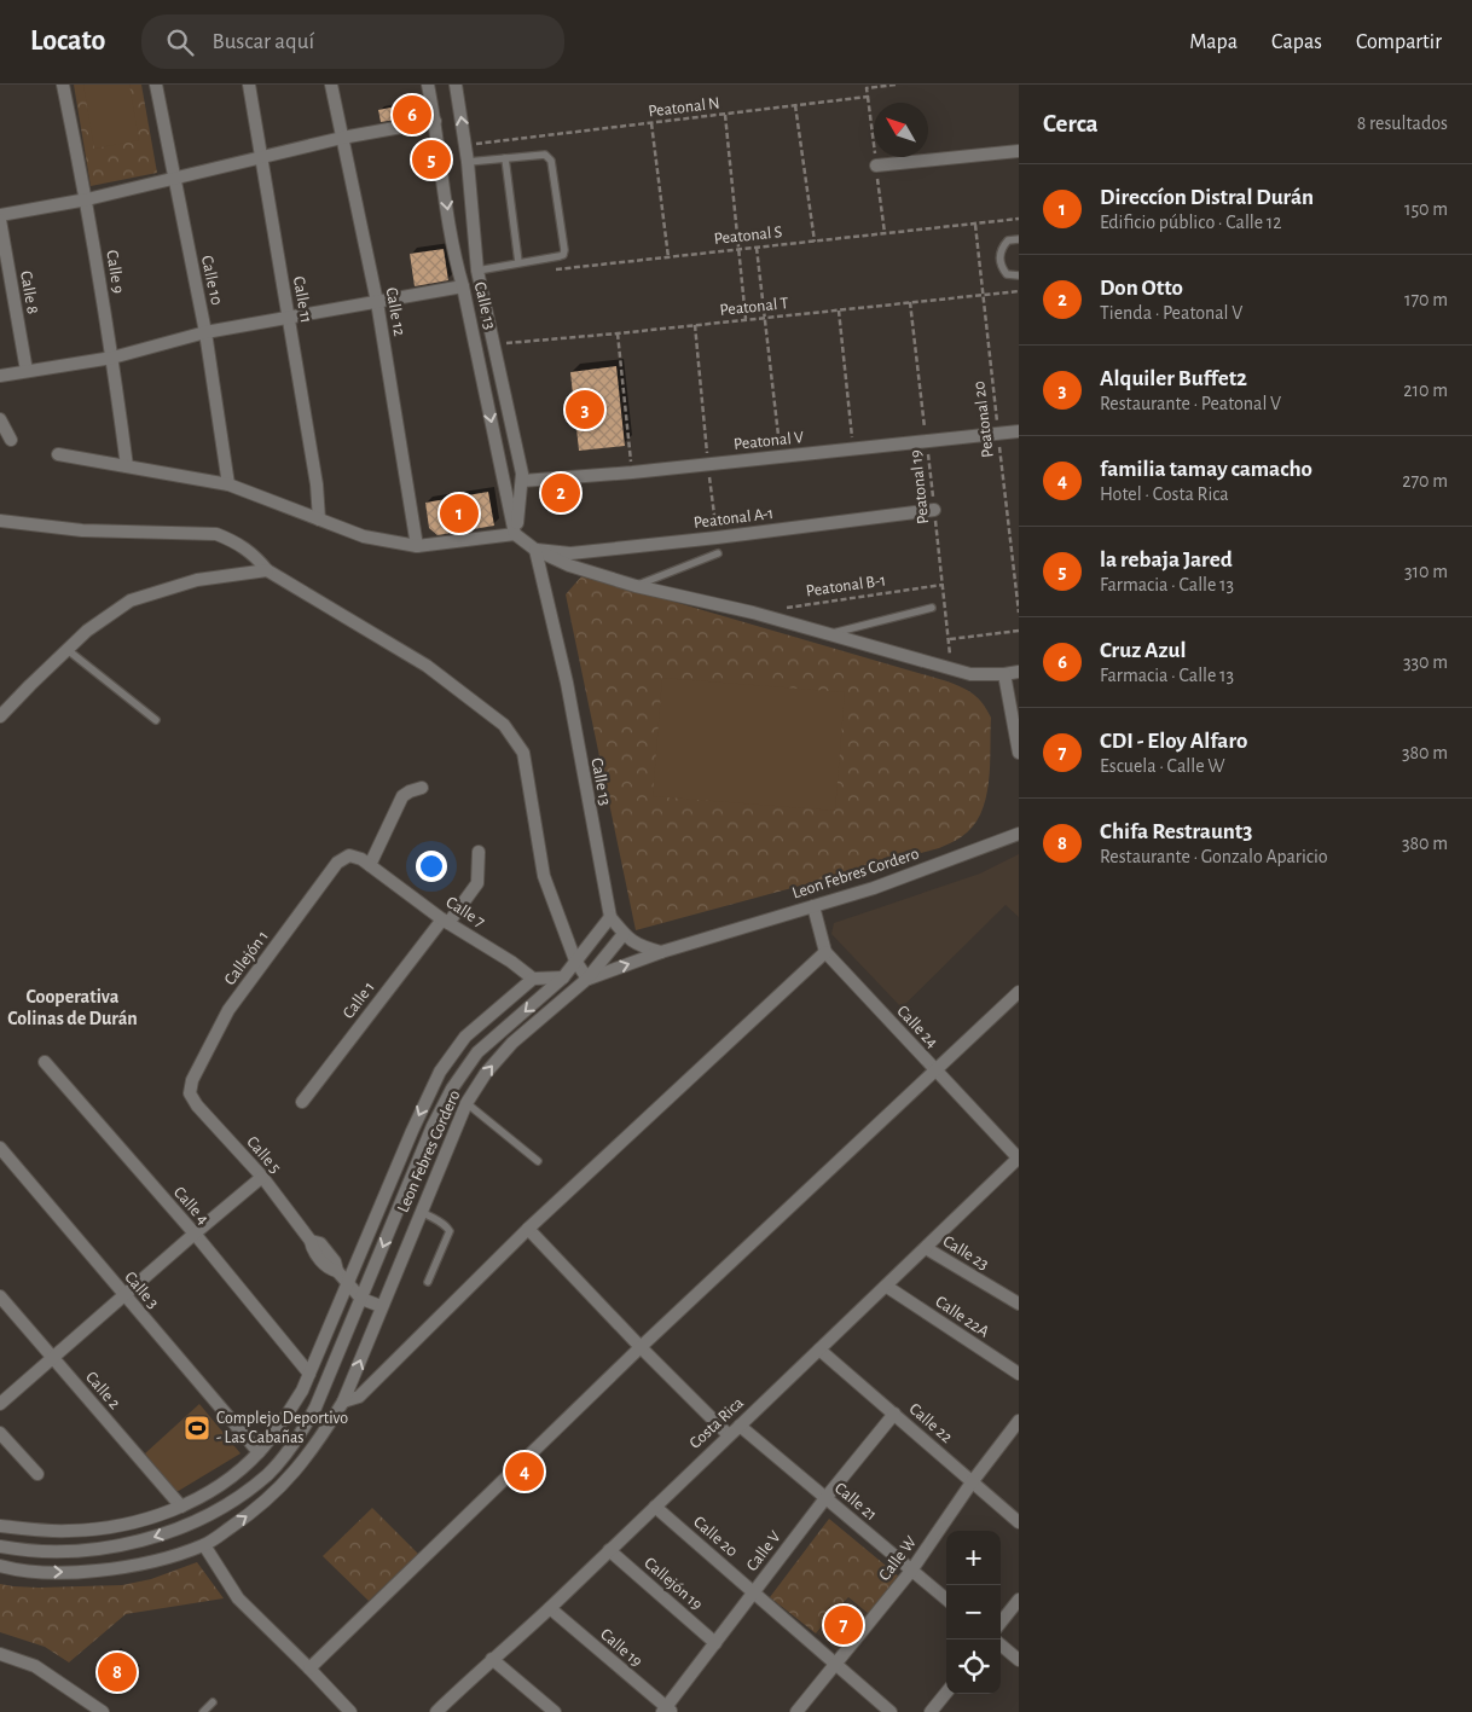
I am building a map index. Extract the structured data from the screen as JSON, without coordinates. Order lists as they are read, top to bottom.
{
  "streets": {
    "street": [
      "Calle 9",
      "Calle 10",
      "Calle 8",
      "Calle 11",
      "Calle 13",
      "Calle 12",
      "Peatonal V",
      "Peatonal A-1",
      "Leon Febres Cordero",
      "Calle 7",
      "Callejón 1",
      "Calle 1",
      "Calle 24",
      "Calle 5",
      "Calle 4",
      "Calle 23",
      "Calle 3",
      "Calle 22A",
      "Calle 2",
      "Costa Rica",
      "Calle 22",
      "Calle 21",
      "Calle 20",
      "Calle V",
      "Calle W",
      "Callejón 19",
      "Calle 19"
    ],
    "path": [
      "Peatonal N",
      "Peatonal S",
      "Peatonal T",
      "Peatonal 20",
      "Peatonal 19",
      "Peatonal B-1"
    ]
  },
  "crossings": [
    ["Peatonal N", "Calle 13"],
    ["Peatonal S", "Peatonal 20"],
    ["Calle 13", "Peatonal T"],
    ["Calle 13", "Peatonal V"],
    ["Calle 13", "Peatonal A-1"],
    ["Calle 13", "Leon Febres Cordero"],
    ["Peatonal T", "Peatonal 20"],
    ["Peatonal T", "Peatonal 19"],
    ["Peatonal 20", "Peatonal V"],
    ["Peatonal V", "Peatonal 19"],
    ["Peatonal 19", "Peatonal A-1"],
    ["Peatonal 19", "Peatonal B-1"],
    ["Leon Febres Cordero", "Calle 24"],
    ["Leon Febres Cordero", "Calle 5"],
    ["Calle 7", "Callejón 1"],
    ["Calle 7", "Calle 1"],
    ["Callejón 1", "Calle 5"],
    ["Calle 24", "Costa Rica"],
    ["Calle 23", "Costa Rica"],
    ["Calle 22A", "Costa Rica"],
    ["Costa Rica", "Calle 22"],
    ["Costa Rica", "Calle 21"],
    ["Costa Rica", "Calle 20"],
    ["Costa Rica", "Callejón 19"],
    ["Costa Rica", "Calle 19"],
    ["Calle 22", "Calle V"],
    ["Calle 22", "Calle W"],
    ["Calle 21", "Calle V"],
    ["Calle 21", "Calle W"],
    ["Calle 20", "Calle V"],
    ["Calle 20", "Calle W"],
    ["Calle V", "Callejón 19"],
    ["Calle V", "Calle 19"]
  ],
  "districts": ["Cooperativa Colinas de Durán"],
  "places": {
    "sports": ["Complejo Deportivo - Las Cabañas"]
  },
  "north": "top left",
  "page": {
    "header": "Locato",
    "search": "Buscar aquí",
    "nav": ["Mapa", "Capas", "Compartir"],
    "heading": ["Cerca", "8 resultados"],
    "pins": [
      "6",
      "5",
      "3",
      "2",
      "1",
      "4",
      "7",
      "8"
    ],
    "list": [
      {
        "mark": "1",
        "name": "Direccíon Distral Durán",
        "note": "Edificio público · Calle 12",
        "value": "150 m"
      },
      {
        "mark": "2",
        "name": "Don Otto",
        "note": "Tienda · Peatonal V",
        "value": "170 m"
      },
      {
        "mark": "3",
        "name": "Alquiler Buffet2",
        "note": "Restaurante · Peatonal V",
        "value": "210 m"
      },
      {
        "mark": "4",
        "name": "familia tamay camacho",
        "note": "Hotel · Costa Rica",
        "value": "270 m"
      },
      {
        "mark": "5",
        "name": "la rebaja Jared",
        "note": "Farmacia · Calle 13",
        "value": "310 m"
      },
      {
        "mark": "6",
        "name": "Cruz Azul",
        "note": "Farmacia · Calle 13",
        "value": "330 m"
      },
      {
        "mark": "7",
        "name": "CDI - Eloy Alfaro",
        "note": "Escuela · Calle W",
        "value": "380 m"
      },
      {
        "mark": "8",
        "name": "Chifa Restraunt3",
        "note": "Restaurante · Gonzalo Aparicio",
        "value": "380 m"
      }
    ],
    "map_buttons": ["+", "−"]
  }
}
